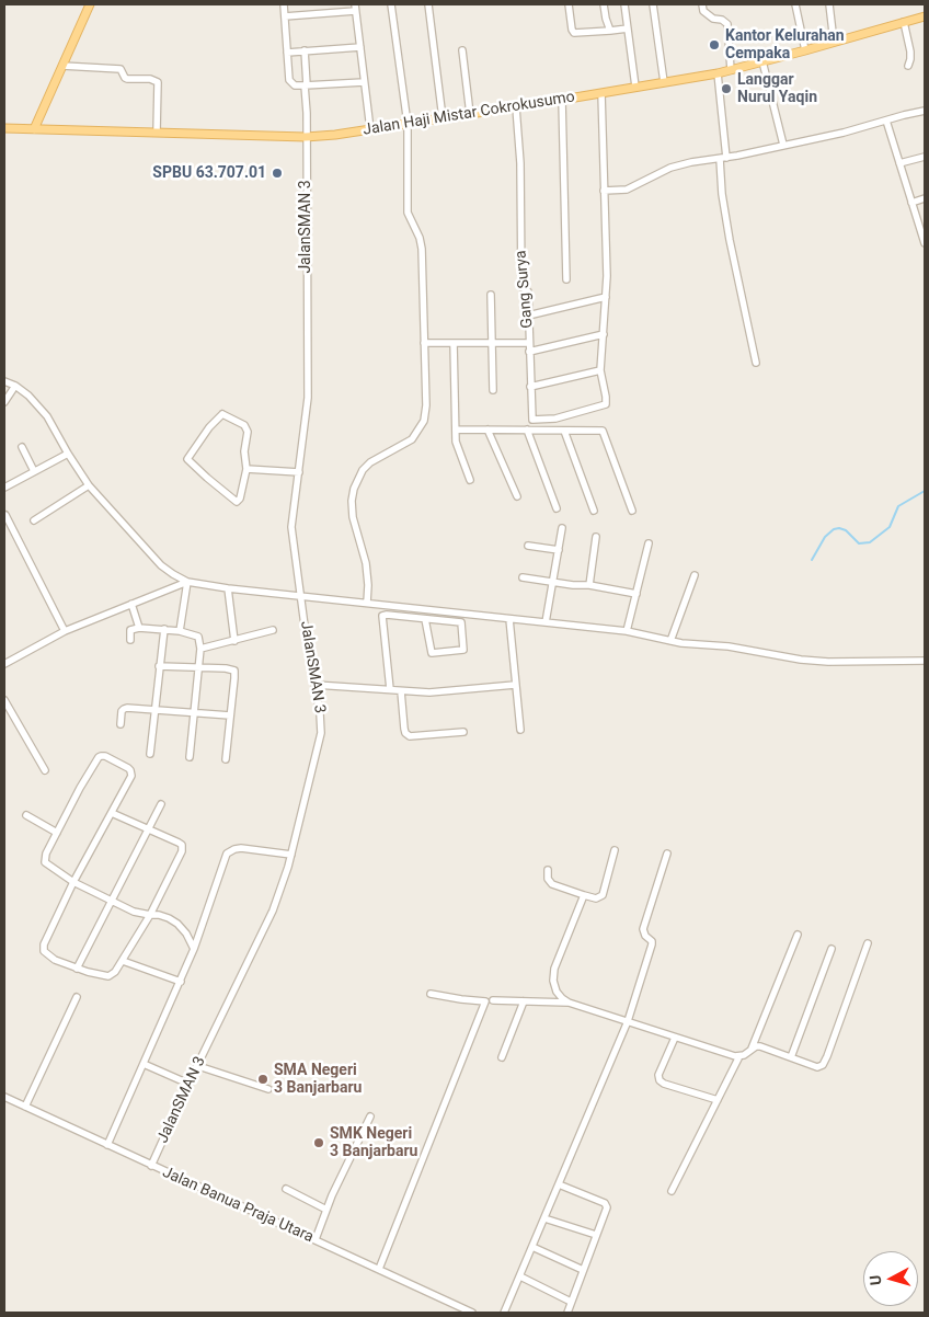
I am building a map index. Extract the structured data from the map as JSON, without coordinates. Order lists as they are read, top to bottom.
{
  "streets": {
    "main road": ["Jalan Haji Mistar Cokrokusumo"],
    "street": ["JalanSMAN 3", "Gang Surya", "Jalan Banua Praja Utara"]
  },
  "crossings": [
    ["Jalan Haji Mistar Cokrokusumo", "JalanSMAN 3"],
    ["Jalan Haji Mistar Cokrokusumo", "Gang Surya"],
    ["JalanSMAN 3", "Jalan Banua Praja Utara"]
  ],
  "places": [
    "Kantor Kelurahan Cempaka",
    "Langgar Nurul Yaqin",
    "SPBU 63.707.01",
    "SMA Negeri 3 Banjarbaru",
    "SMK Negeri 3 Banjarbaru"
  ],
  "north": "left"
}
